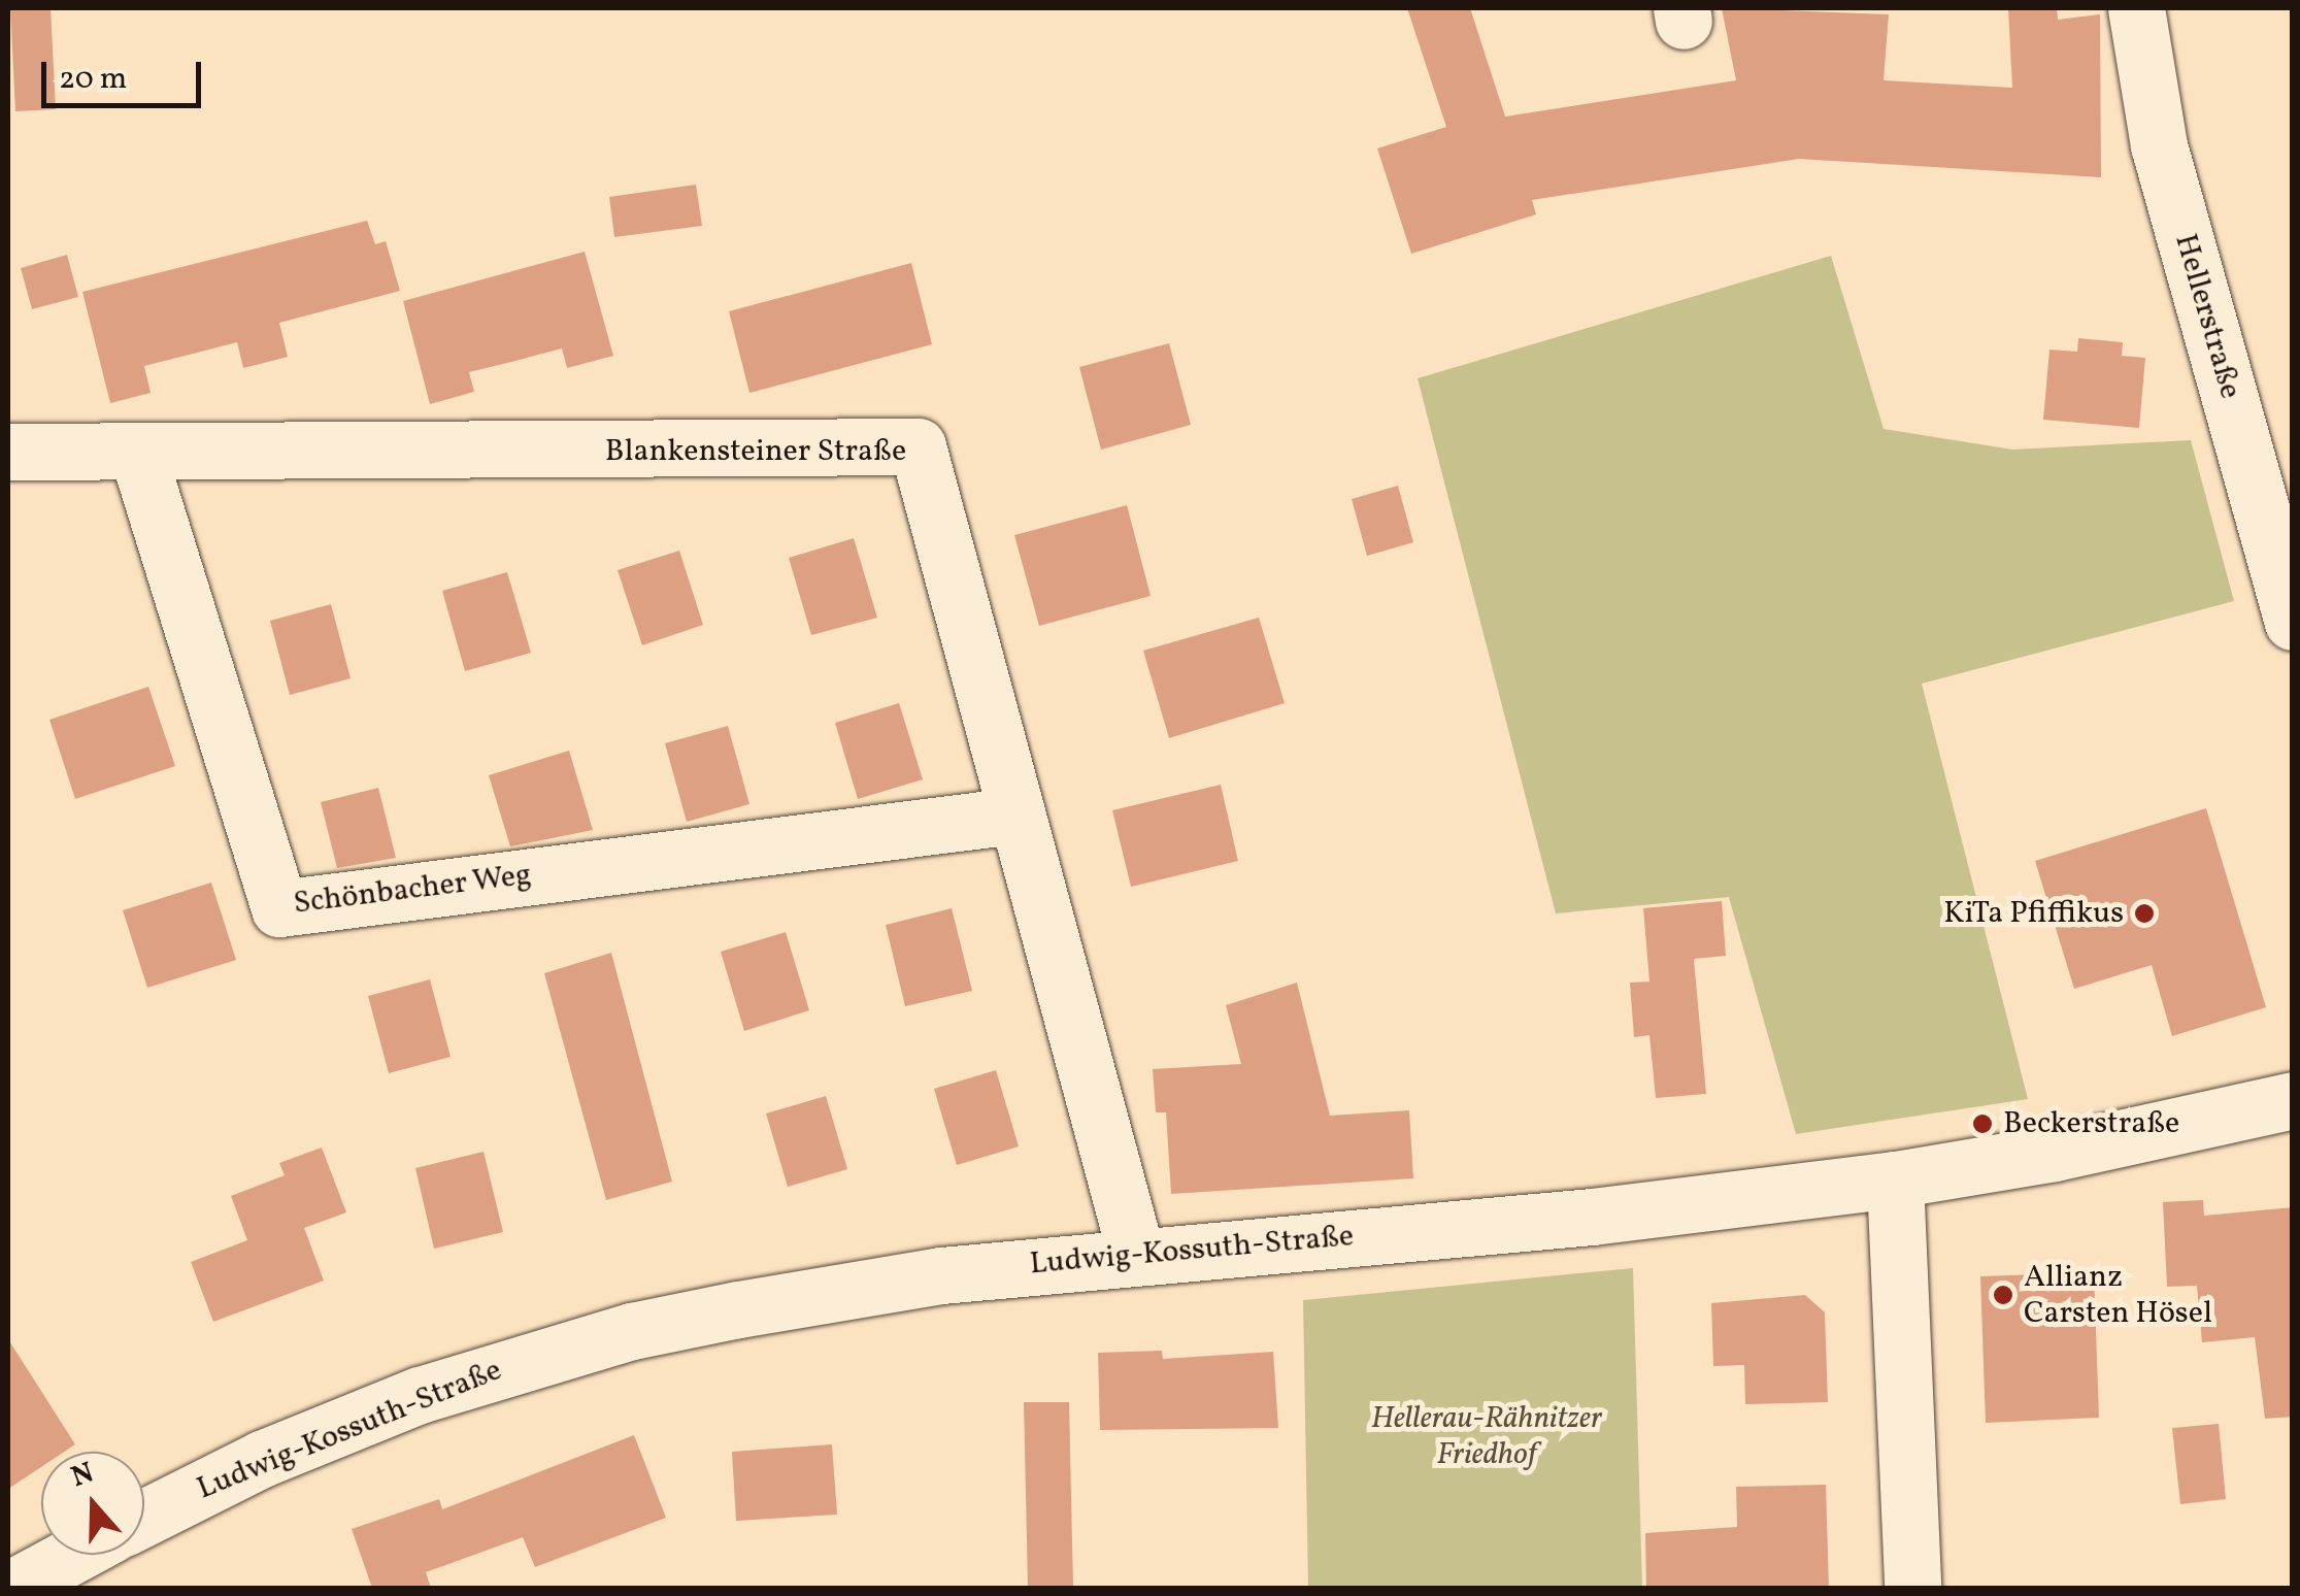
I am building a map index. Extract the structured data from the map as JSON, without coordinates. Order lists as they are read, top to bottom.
{
  "streets": {
    "street": [
      "Hellerstraße",
      "Blankensteiner Straße",
      "Schönbacher Weg",
      "Ludwig-Kossuth-Straße"
    ]
  },
  "crossings": [
    ["Blankensteiner Straße", "Schönbacher Weg"],
    ["Blankensteiner Straße", "Ludwig-Kossuth-Straße"]
  ],
  "parks": ["Hellerau-Rähnitzer Friedhof"],
  "places": ["KiTa Pfiffikus", "Beckerstraße", "Allianz Carsten Hösel"],
  "scale_bar": "20 m",
  "north": "top"
}
